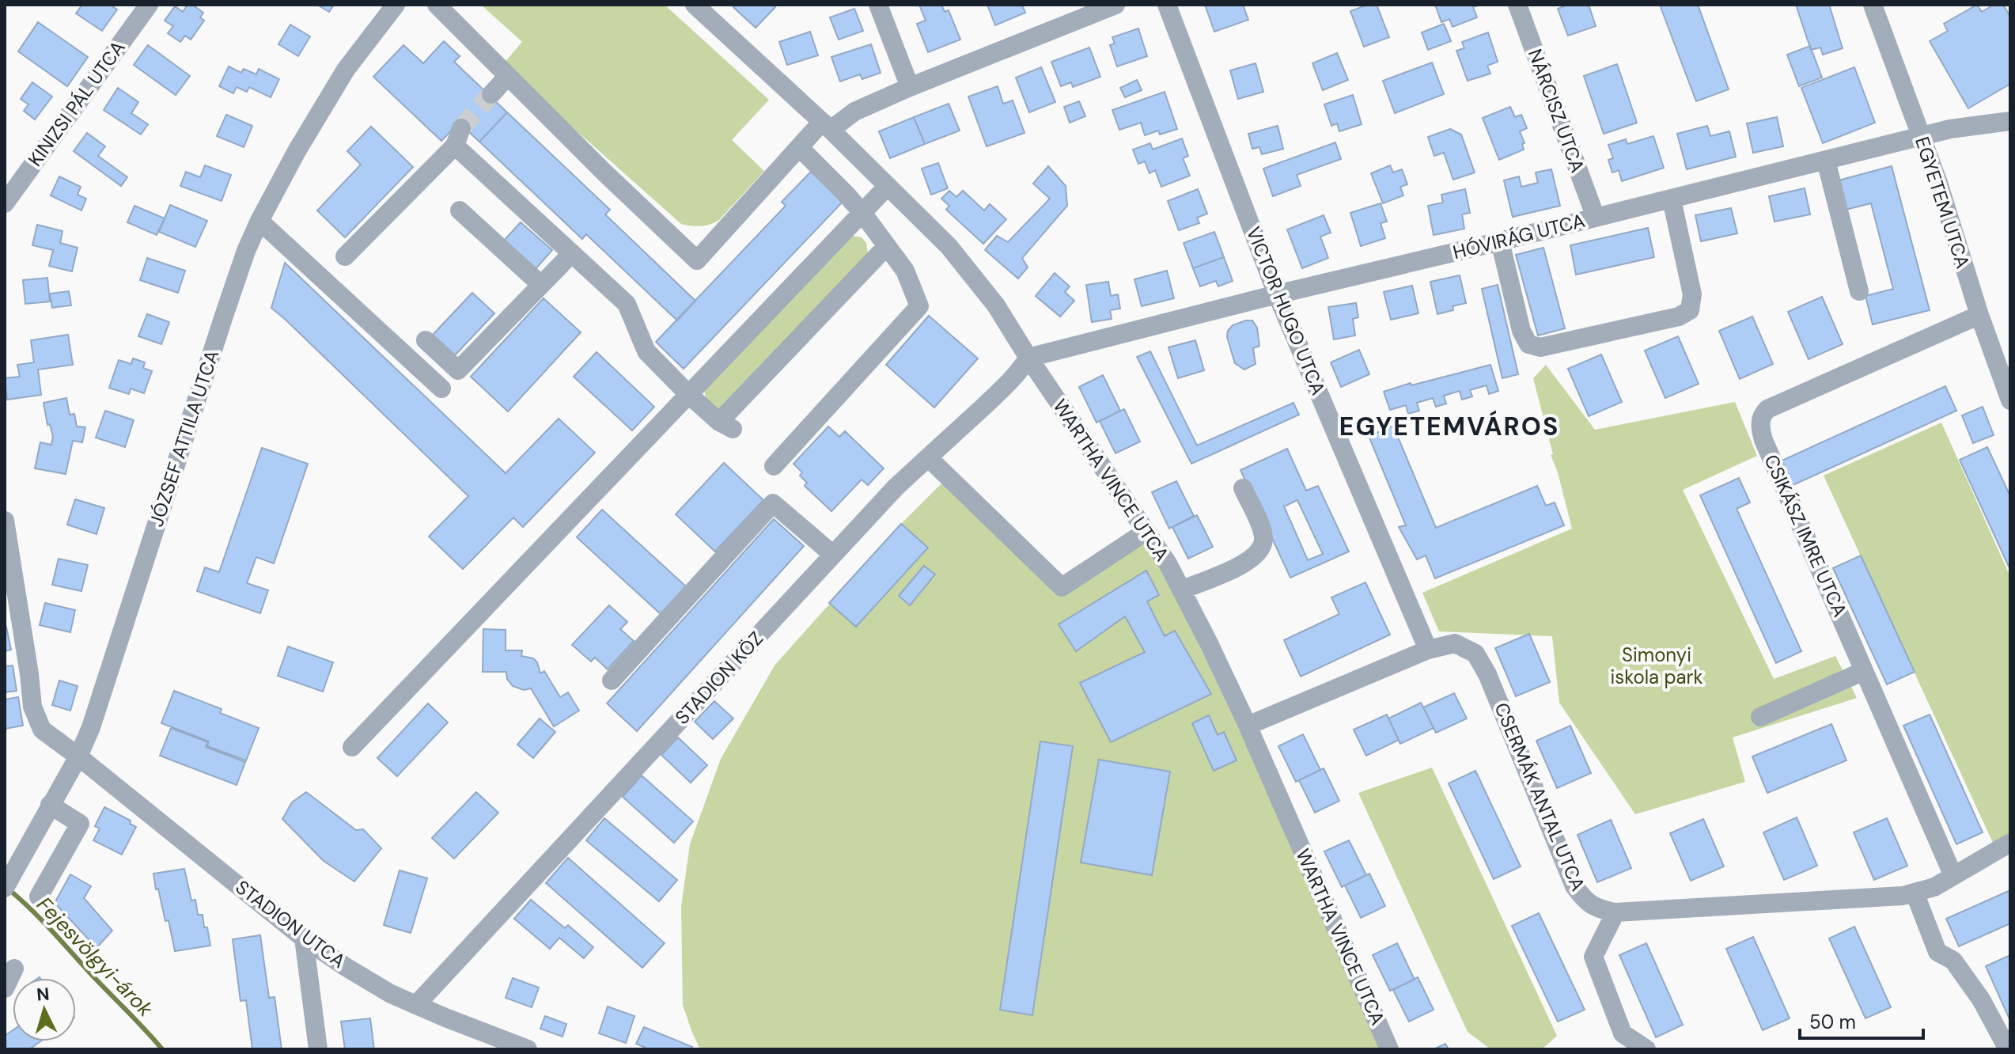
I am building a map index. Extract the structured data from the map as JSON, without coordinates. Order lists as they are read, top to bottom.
{
  "streets": {
    "street": [
      "KINIZSI PÁL UTCA",
      "NÁRCISZ UTCA",
      "EGYETEM UTCA",
      "HÓVIRÁG UTCA",
      "VICTOR HUGO UTCA",
      "JÓZSEF ATTILA UTCA",
      "WARTHA VINCE UTCA",
      "CSIKÁSZ IMRE UTCA",
      "STADION KÖZ",
      "CSERMÁK ANTAL UTCA",
      "STADION UTCA"
    ]
  },
  "crossings": [
    ["NÁRCISZ UTCA", "HÓVIRÁG UTCA"],
    ["EGYETEM UTCA", "HÓVIRÁG UTCA"],
    ["EGYETEM UTCA", "CSIKÁSZ IMRE UTCA"],
    ["HÓVIRÁG UTCA", "VICTOR HUGO UTCA"],
    ["HÓVIRÁG UTCA", "WARTHA VINCE UTCA"],
    ["HÓVIRÁG UTCA", "STADION KÖZ"],
    ["VICTOR HUGO UTCA", "CSERMÁK ANTAL UTCA"],
    ["JÓZSEF ATTILA UTCA", "STADION UTCA"],
    ["WARTHA VINCE UTCA", "STADION KÖZ"],
    ["WARTHA VINCE UTCA", "CSERMÁK ANTAL UTCA"],
    ["CSIKÁSZ IMRE UTCA", "CSERMÁK ANTAL UTCA"],
    ["STADION KÖZ", "STADION UTCA"]
  ],
  "districts": ["EGYETEMVÁROS"],
  "water": ["Fejesvölgyi-árok"],
  "parks": ["Simonyi iskola park"],
  "scale_bar": "50 m",
  "north": "top"
}
